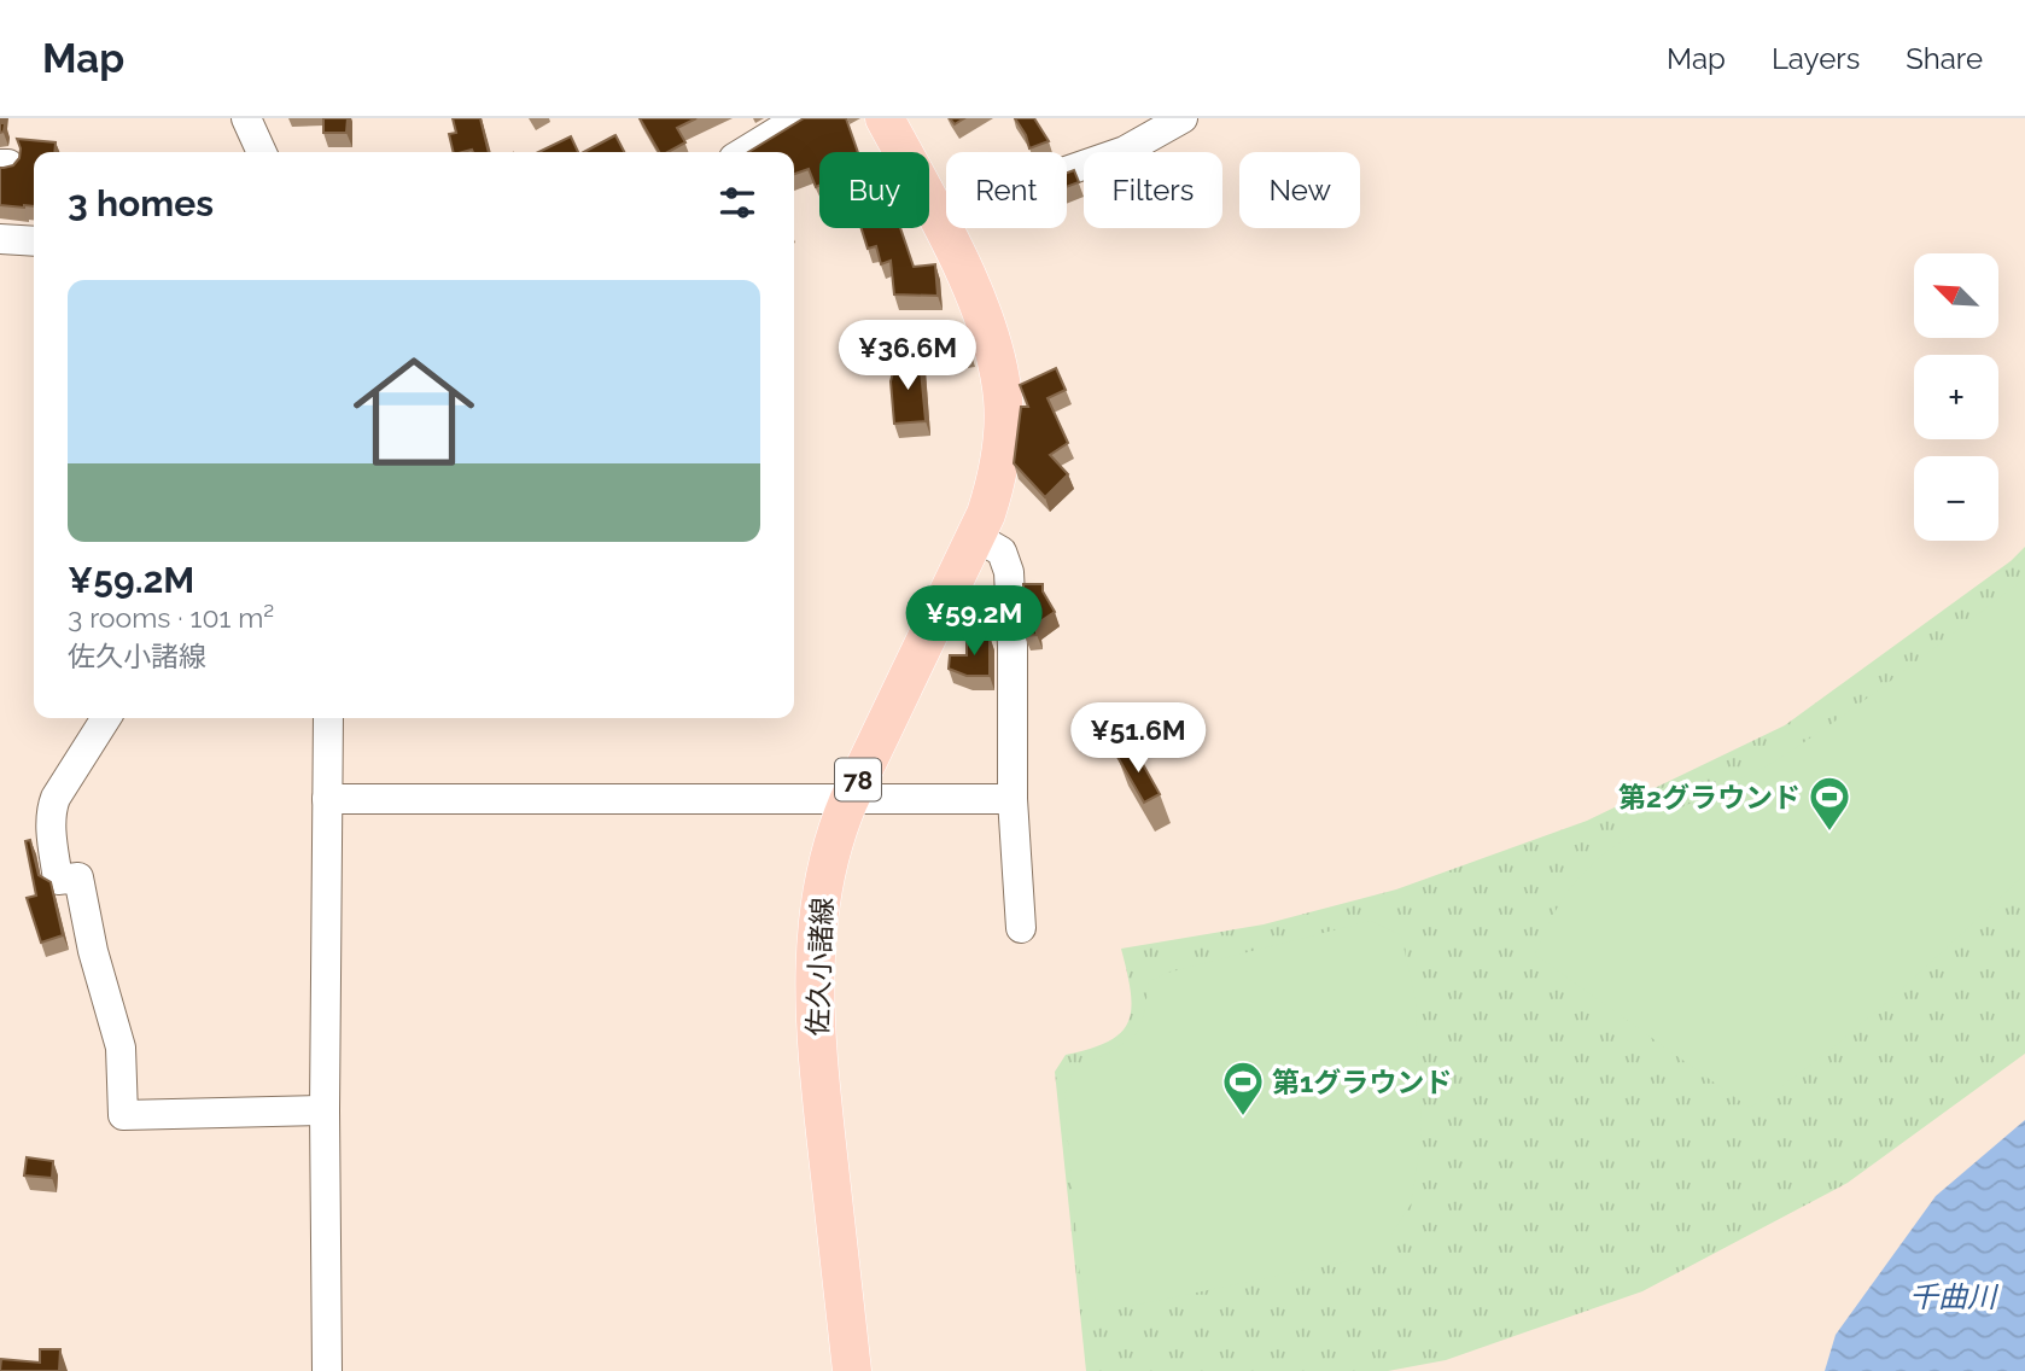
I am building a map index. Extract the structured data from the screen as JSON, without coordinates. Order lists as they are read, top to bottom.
{
  "streets": {
    "main road": ["78", "佐久小諸線"]
  },
  "water": ["千曲川"],
  "places": {
    "sports": ["第2グラウンド", "第1グラウンド"]
  },
  "north": "top left",
  "page": {
    "header": "Map",
    "nav": ["Map", "Layers", "Share"],
    "chip": [
      "Buy",
      "Rent",
      "Filters",
      "New"
    ],
    "heading": "3 homes",
    "map_buttons": ["+", "−"],
    "list": [
      {
        "name": "¥59.2M",
        "note": "3 rooms · 101 m² · 佐久小諸線"
      }
    ],
    "price": ["¥36.6M", "¥59.2M", "¥51.6M"]
  }
}
